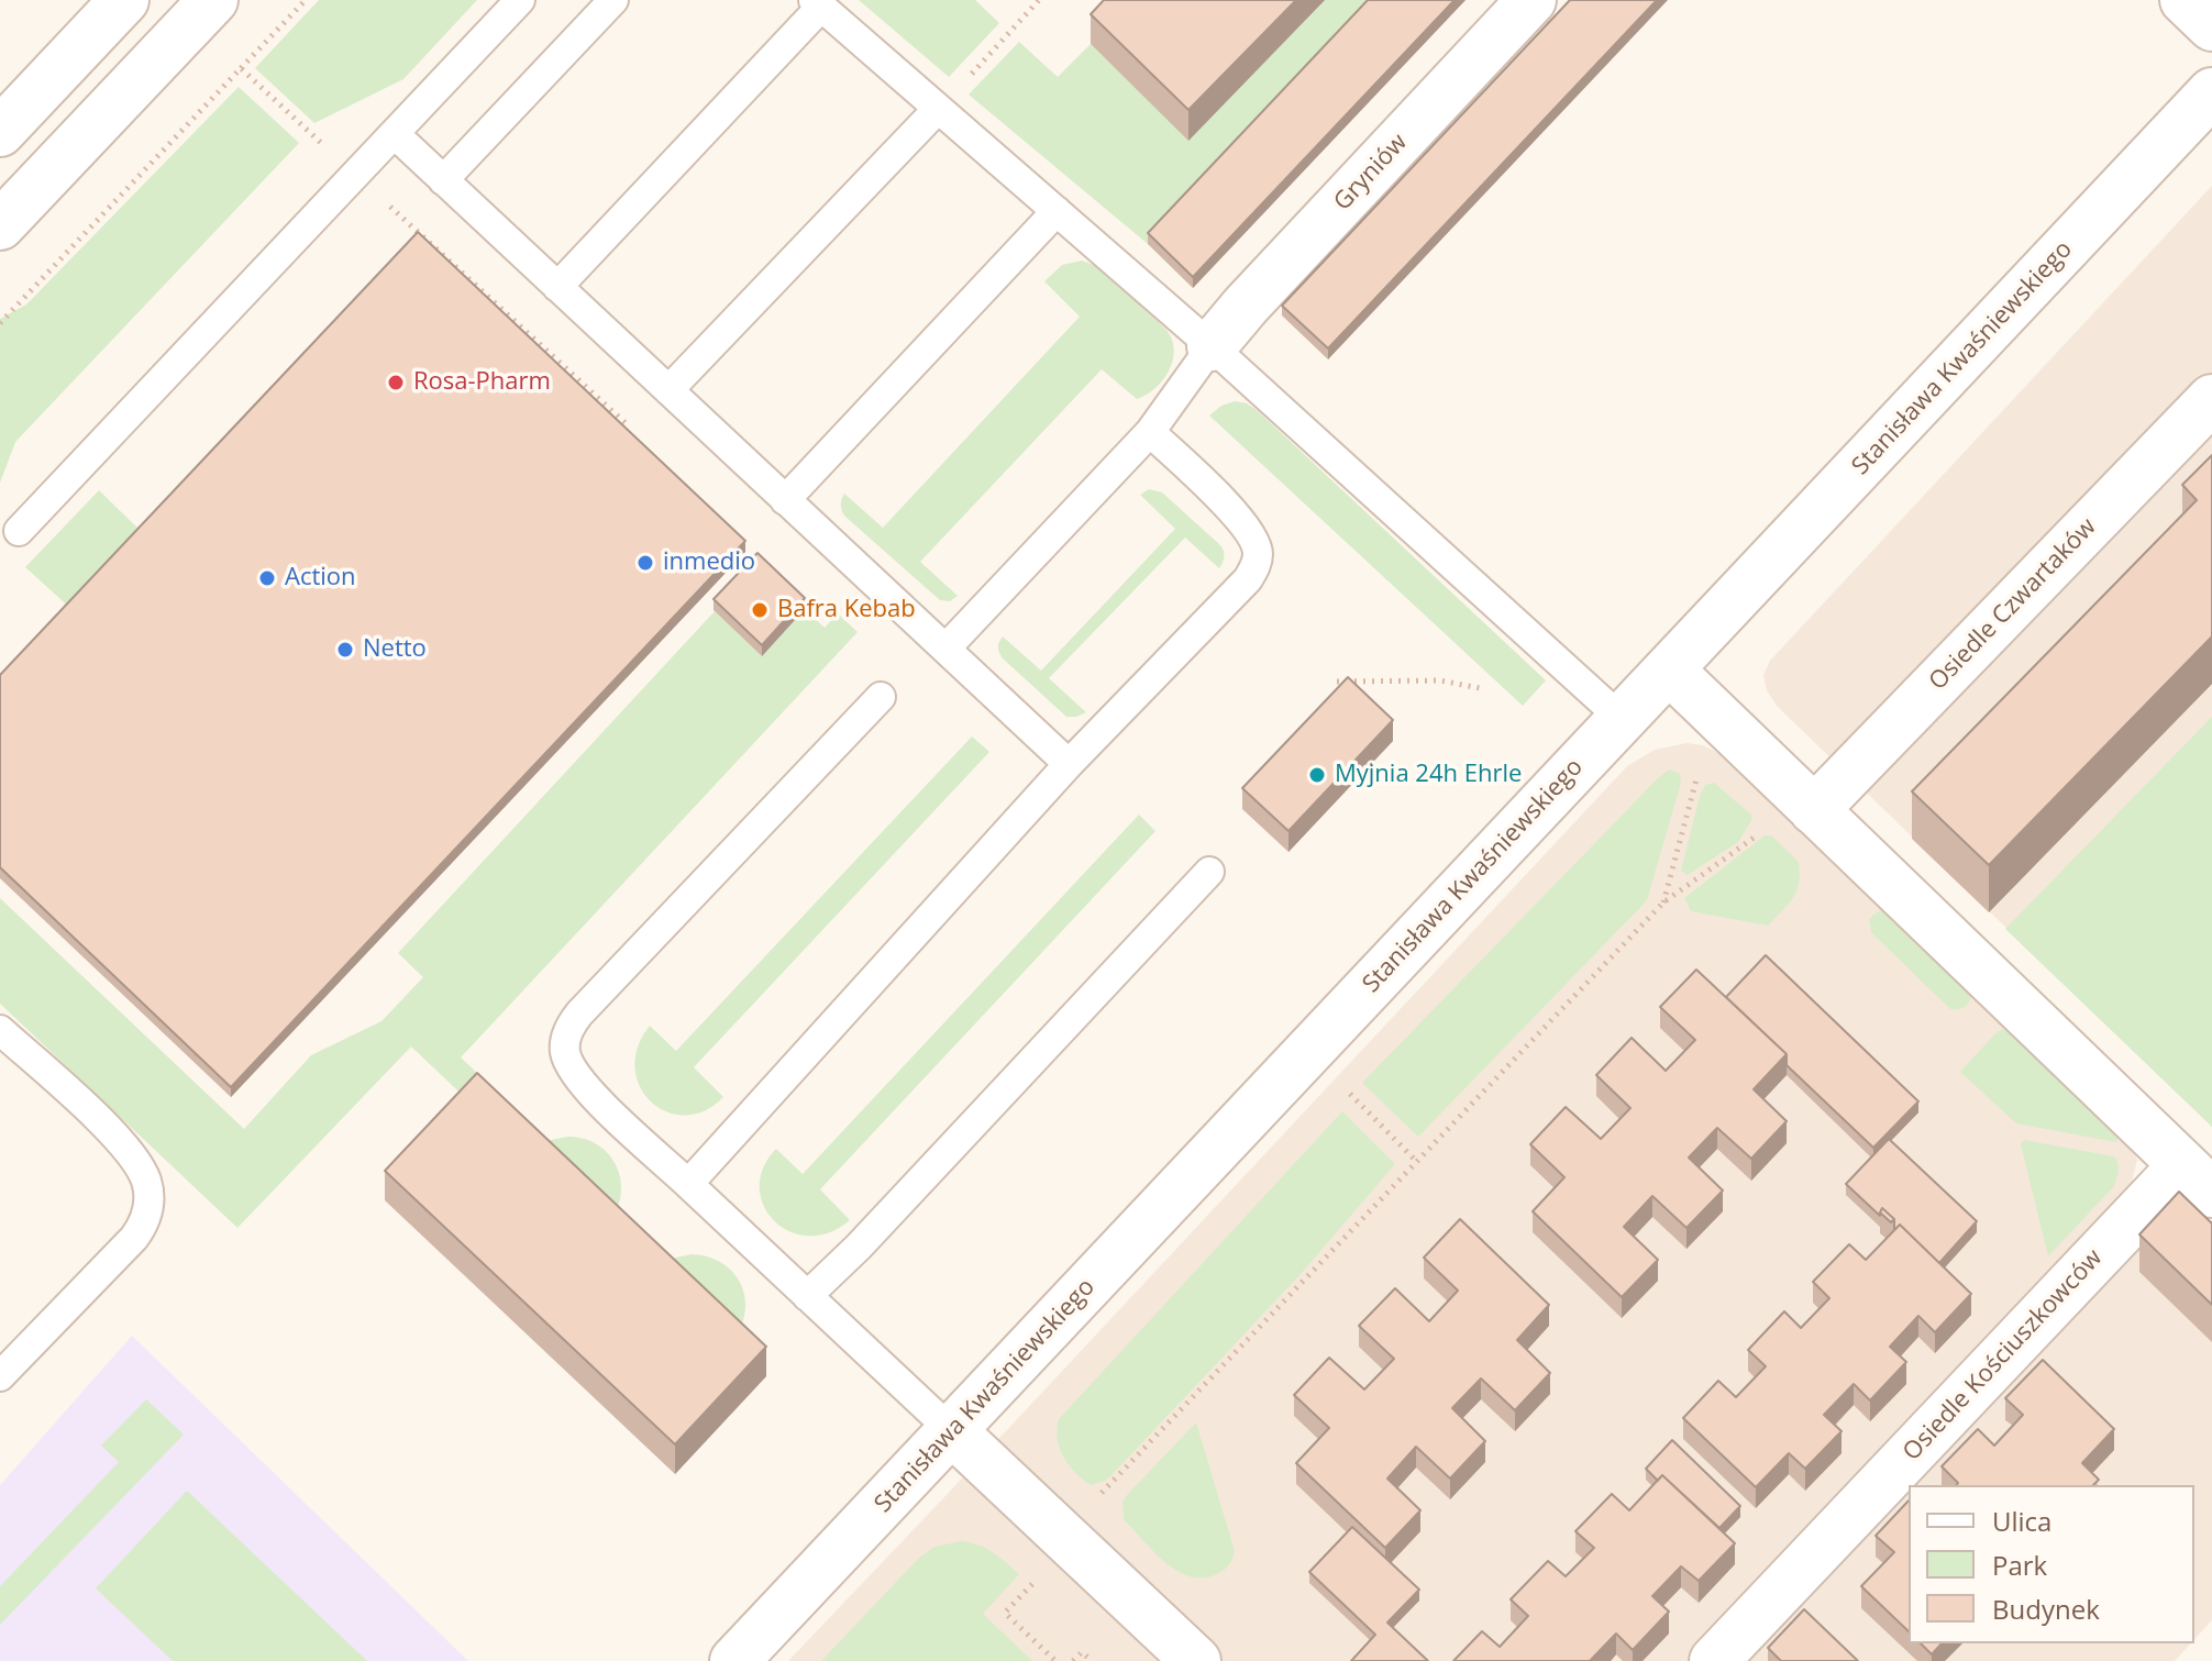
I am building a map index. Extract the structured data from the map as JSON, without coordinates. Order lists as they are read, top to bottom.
{
  "streets": {
    "street": [
      "Gryniów",
      "Stanisława Kwaśniewskiego",
      "Osiedle Czwartaków",
      "Osiedle Kościuszkowców"
    ]
  },
  "places": [
    "Rosa-Pharm",
    "inmedio",
    "Action",
    "Bafra Kebab",
    "Netto",
    "Myjnia 24h Ehrle"
  ],
  "legend": ["Ulica", "Park", "Budynek"]
}
